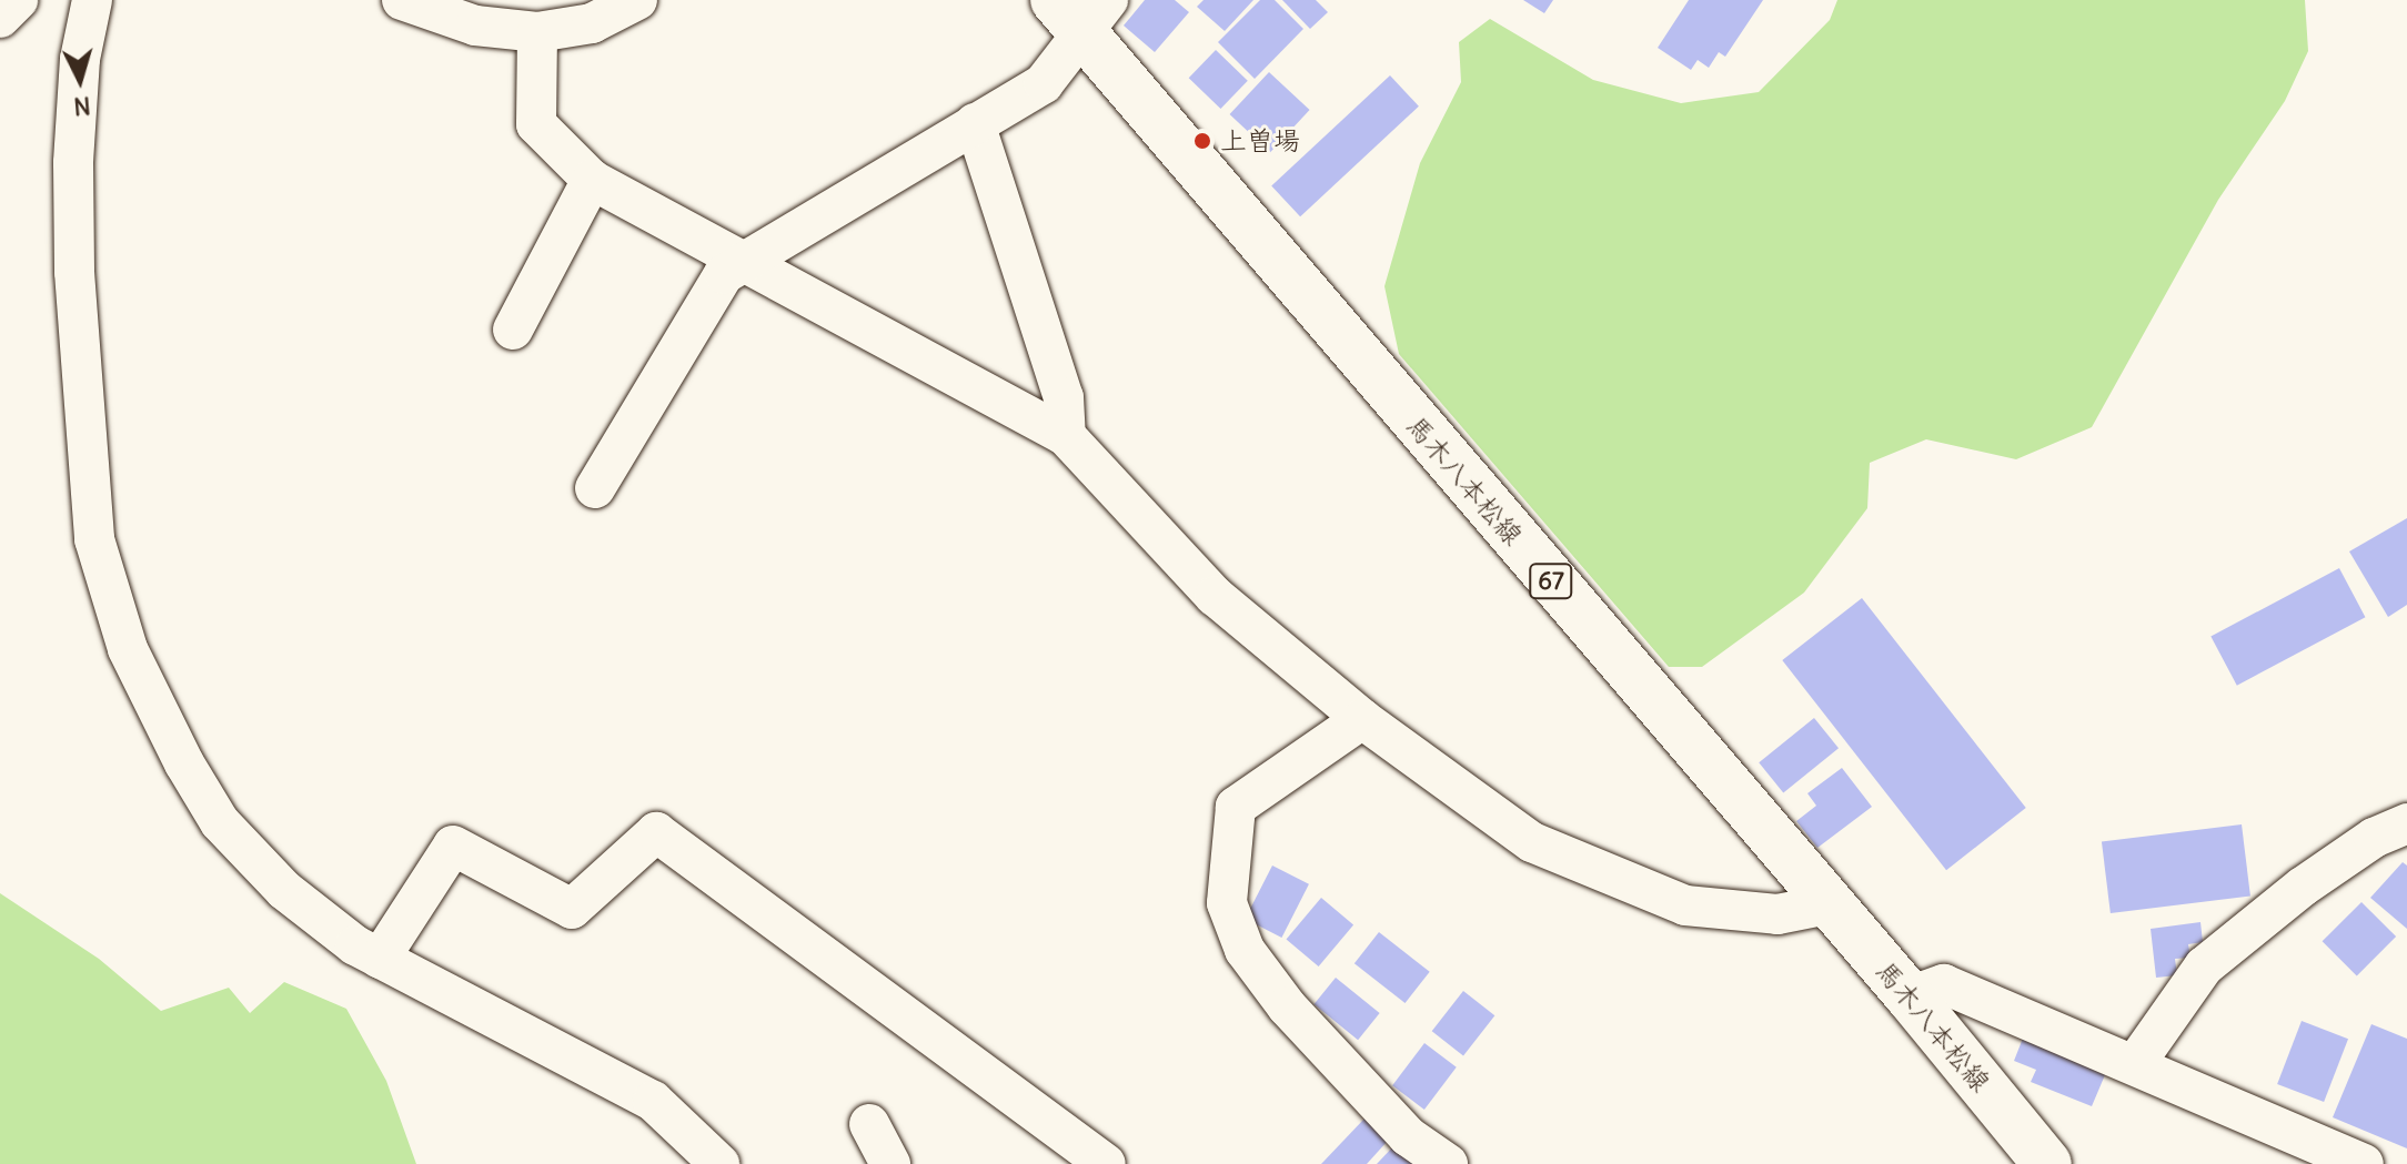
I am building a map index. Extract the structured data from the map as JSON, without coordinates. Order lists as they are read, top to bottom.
{
  "streets": {
    "main road": ["馬木八本松線", "67"]
  },
  "places": ["上曽場"],
  "north": "bottom"
}
